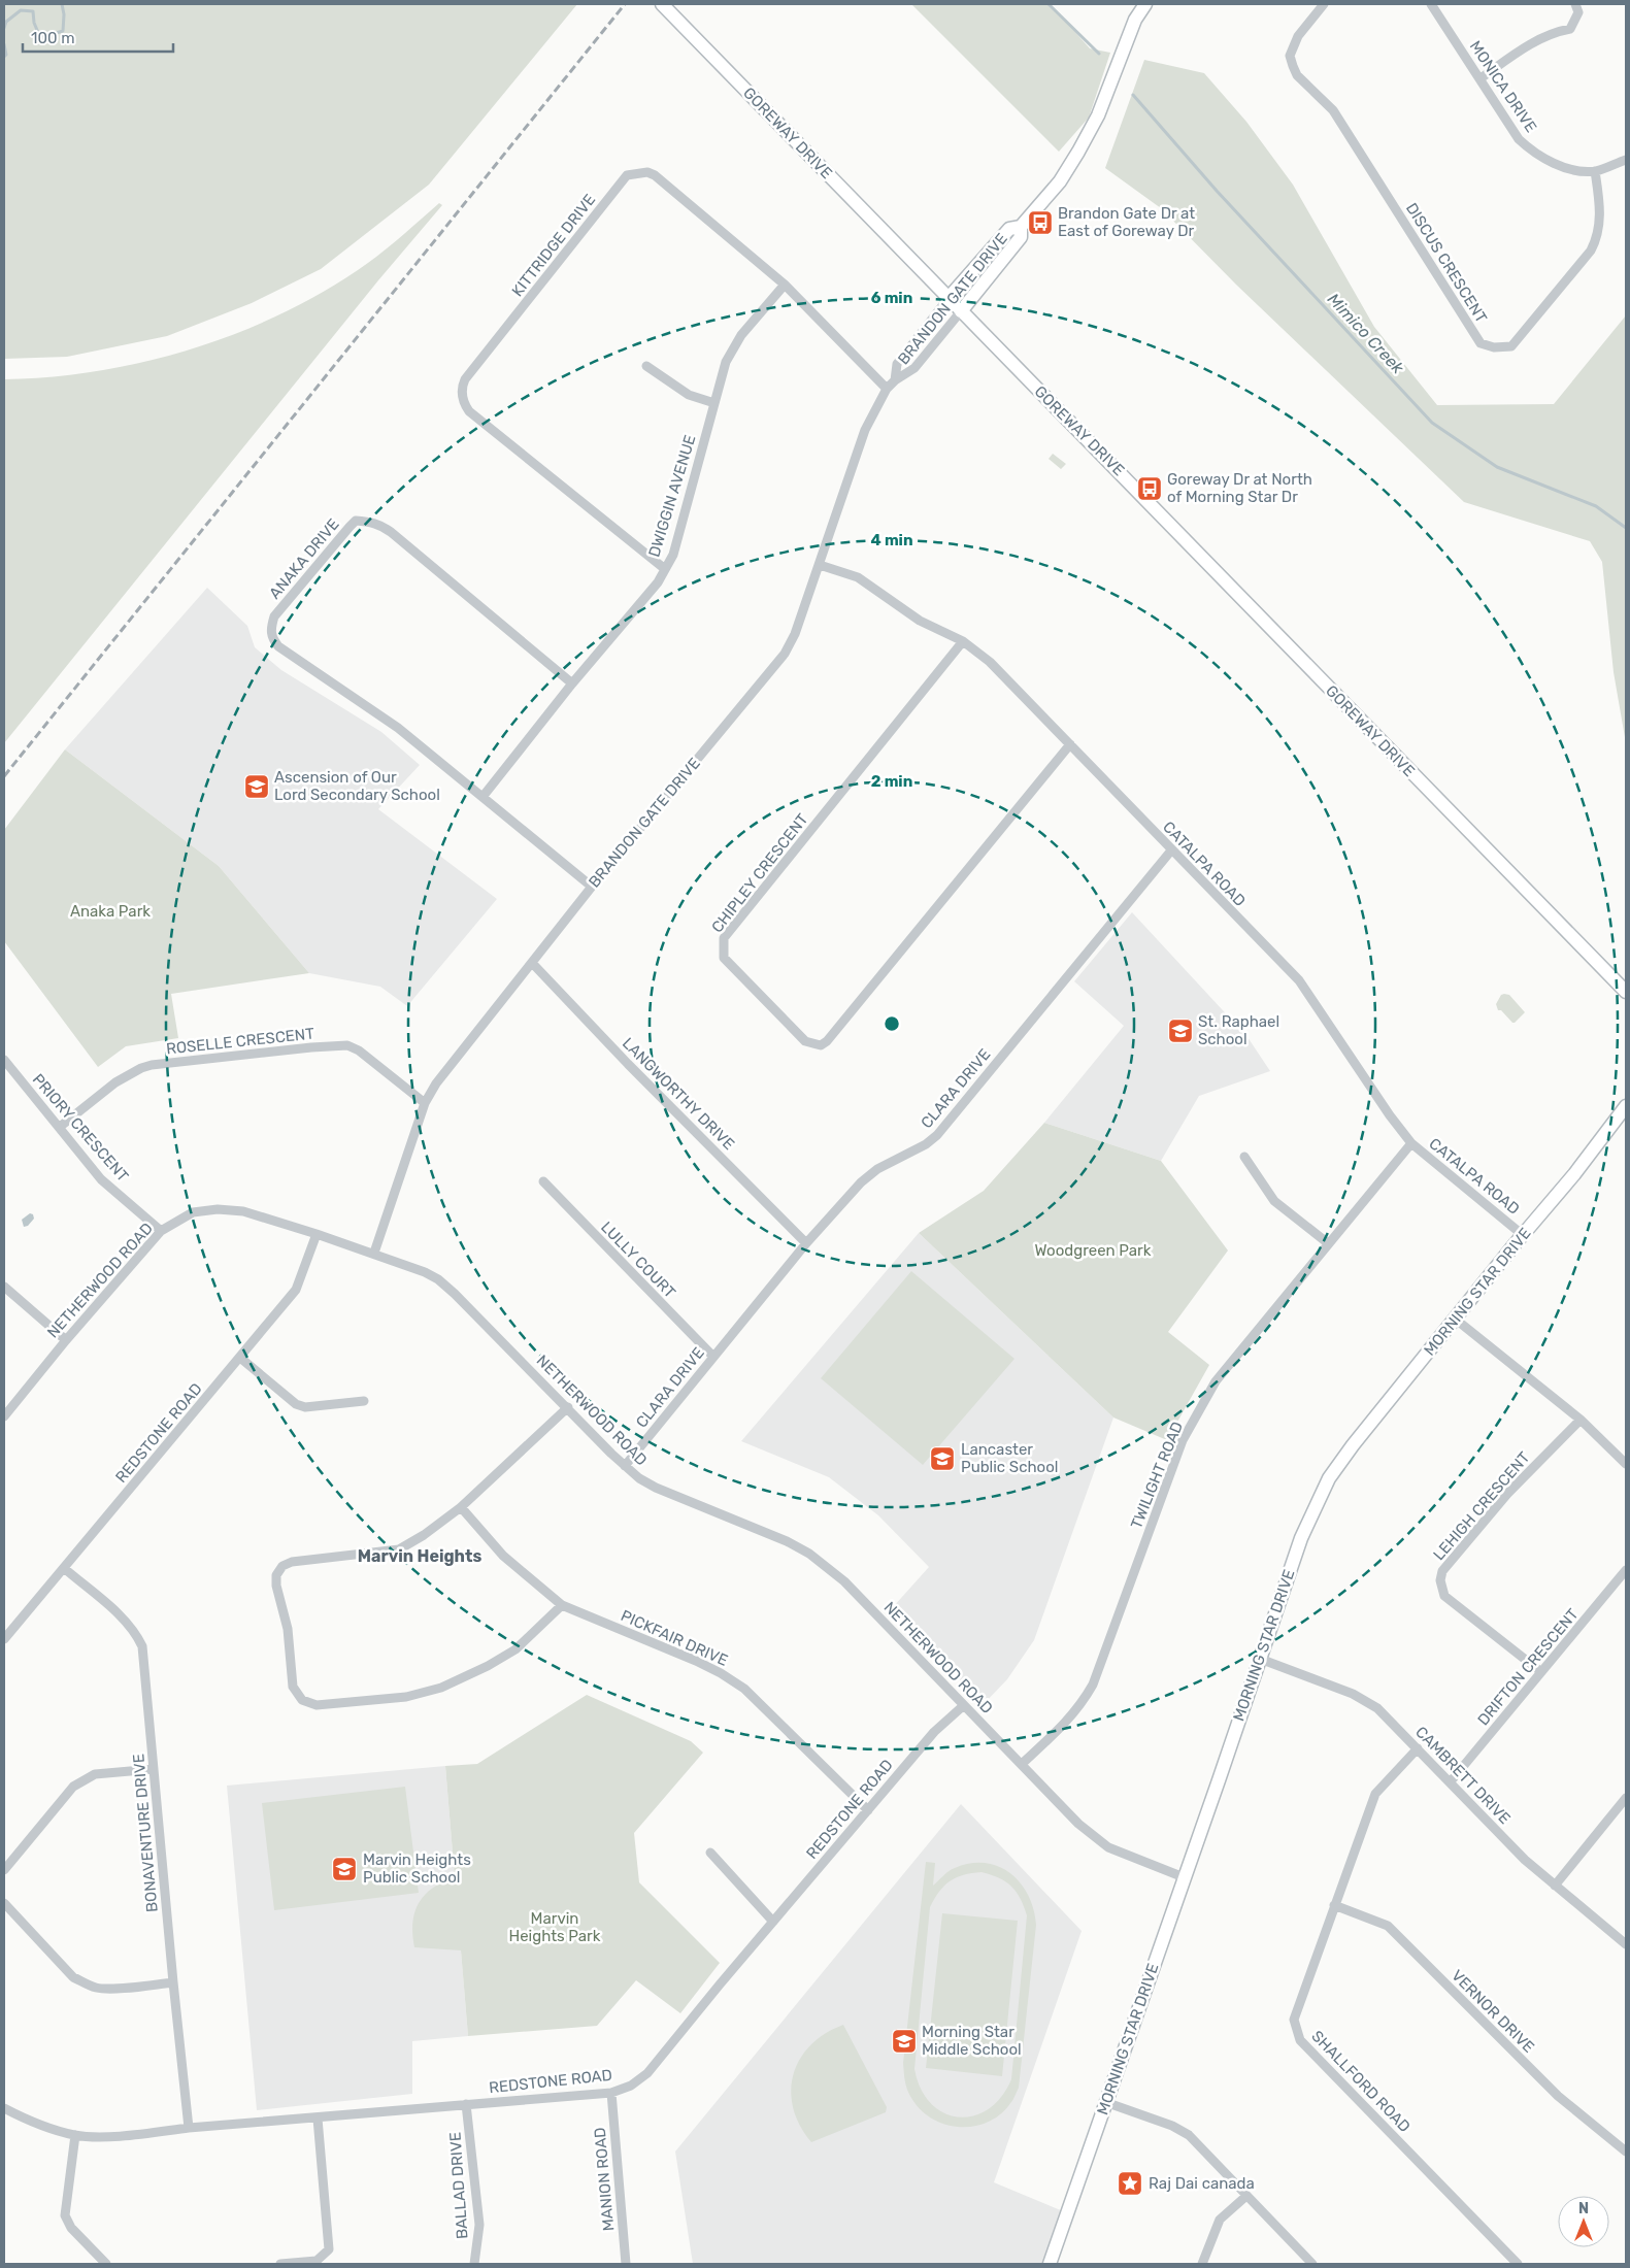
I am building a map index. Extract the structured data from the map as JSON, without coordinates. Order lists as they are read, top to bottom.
{
  "streets": {
    "street": [
      "MONICA DRIVE",
      "GOREWAY DRIVE",
      "KITTRIDGE DRIVE",
      "DISCUS CRESCENT",
      "BRANDON GATE DRIVE",
      "DWIGGIN AVENUE",
      "ANAKA DRIVE",
      "CATALPA ROAD",
      "CHIPLEY CRESCENT",
      "ROSELLE CRESCENT",
      "CLARA DRIVE",
      "LANGWORTHY DRIVE",
      "PRIORY CRESCENT",
      "LULLY COURT",
      "NETHERWOOD ROAD",
      "MORNING STAR DRIVE",
      "REDSTONE ROAD",
      "TWILIGHT ROAD",
      "LEHIGH CRESCENT",
      "PICKFAIR DRIVE",
      "DRIFTON CRESCENT",
      "CAMBRETT DRIVE",
      "BONAVENTURE DRIVE",
      "VERNOR DRIVE",
      "SHALLFORD ROAD",
      "MANION ROAD",
      "BALLAD DRIVE"
    ]
  },
  "crossings": [
    ["MONICA DRIVE", "DISCUS CRESCENT"],
    ["GOREWAY DRIVE", "BRANDON GATE DRIVE"],
    ["KITTRIDGE DRIVE", "BRANDON GATE DRIVE"],
    ["KITTRIDGE DRIVE", "DWIGGIN AVENUE"],
    ["BRANDON GATE DRIVE", "ANAKA DRIVE"],
    ["BRANDON GATE DRIVE", "CATALPA ROAD"],
    ["BRANDON GATE DRIVE", "ROSELLE CRESCENT"],
    ["BRANDON GATE DRIVE", "LANGWORTHY DRIVE"],
    ["BRANDON GATE DRIVE", "NETHERWOOD ROAD"],
    ["DWIGGIN AVENUE", "ANAKA DRIVE"],
    ["CATALPA ROAD", "CHIPLEY CRESCENT"],
    ["CATALPA ROAD", "CLARA DRIVE"],
    ["CATALPA ROAD", "MORNING STAR DRIVE"],
    ["CATALPA ROAD", "TWILIGHT ROAD"],
    ["ROSELLE CRESCENT", "PRIORY CRESCENT"],
    ["CLARA DRIVE", "LANGWORTHY DRIVE"],
    ["CLARA DRIVE", "LULLY COURT"],
    ["CLARA DRIVE", "NETHERWOOD ROAD"],
    ["PRIORY CRESCENT", "NETHERWOOD ROAD"],
    ["NETHERWOOD ROAD", "MORNING STAR DRIVE"],
    ["NETHERWOOD ROAD", "REDSTONE ROAD"],
    ["NETHERWOOD ROAD", "TWILIGHT ROAD"],
    ["MORNING STAR DRIVE", "CAMBRETT DRIVE"],
    ["REDSTONE ROAD", "PICKFAIR DRIVE"],
    ["REDSTONE ROAD", "BONAVENTURE DRIVE"],
    ["REDSTONE ROAD", "MANION ROAD"],
    ["REDSTONE ROAD", "BALLAD DRIVE"],
    ["LEHIGH CRESCENT", "DRIFTON CRESCENT"],
    ["DRIFTON CRESCENT", "CAMBRETT DRIVE"],
    ["CAMBRETT DRIVE", "SHALLFORD ROAD"],
    ["VERNOR DRIVE", "SHALLFORD ROAD"]
  ],
  "districts": ["Marvin Heights"],
  "water": ["Mimico Creek"],
  "parks": ["Anaka Park", "Woodgreen Park", "Marvin Heights Park"],
  "places": {
    "bus stop": ["Brandon Gate Dr at East of Goreway Dr", "Goreway Dr at North of Morning Star Dr"],
    "school or university": [
      "Ascension of Our Lord Secondary School",
      "St. Raphael School",
      "Lancaster Public School",
      "Marvin Heights Public School",
      "Morning Star Middle School"
    ],
    "place": ["Raj Dai canada"]
  },
  "scale_bar": "100 m",
  "north": "top",
  "rings": ["6 min", "4 min", "2 min"]
}
